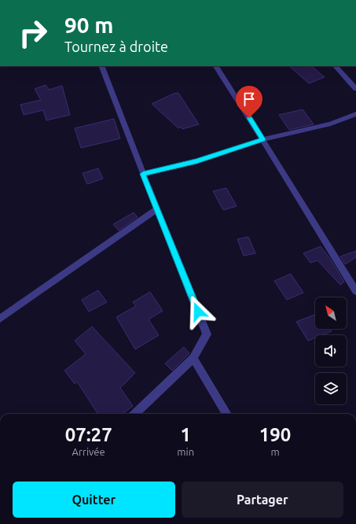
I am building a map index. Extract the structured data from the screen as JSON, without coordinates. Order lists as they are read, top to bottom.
{
  "north": "top left",
  "page": {
    "turn": ["90 m", "Tournez à droite"],
    "eta": [
      "07:27",
      "Arrivée",
      "1",
      "min",
      "190",
      "m"
    ],
    "buttons": ["Quitter", "Partager"]
  }
}
